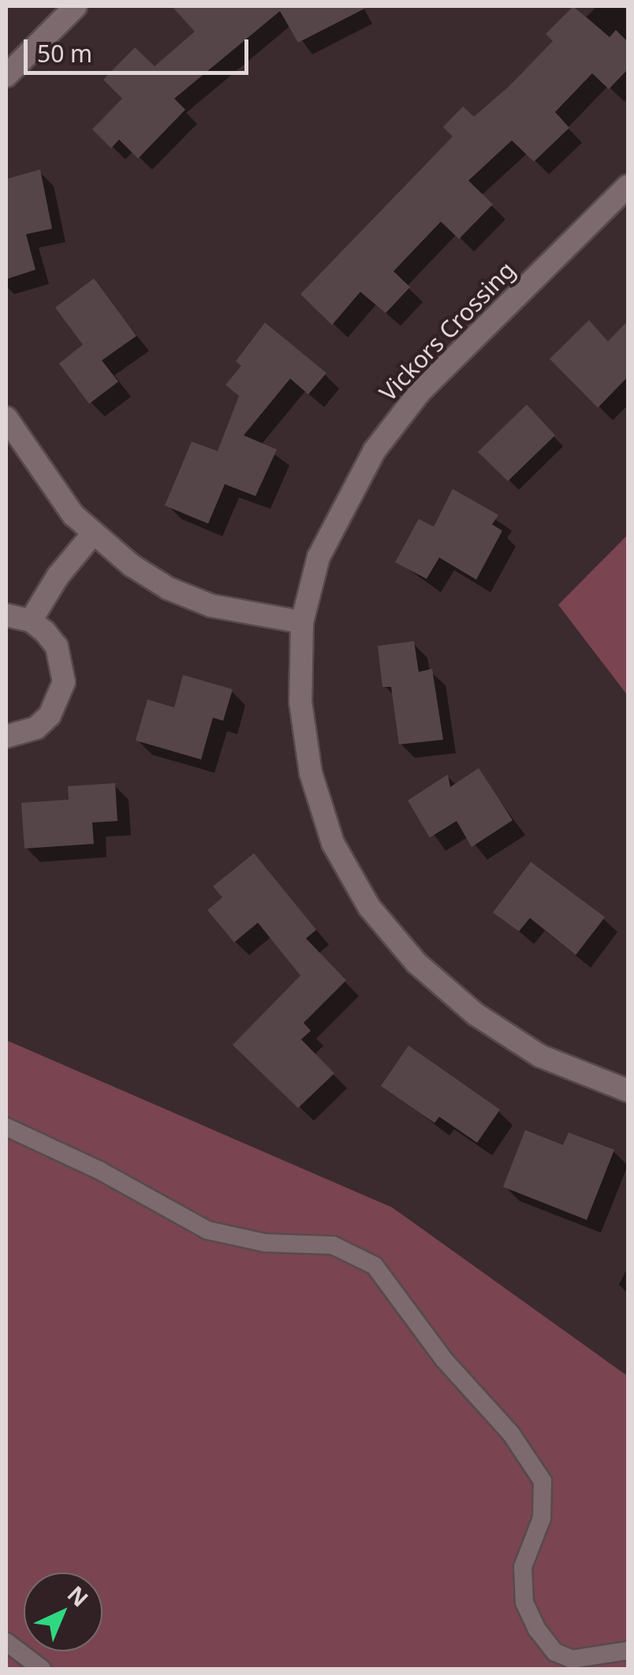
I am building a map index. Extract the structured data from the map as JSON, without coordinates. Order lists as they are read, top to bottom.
{
  "streets": {
    "street": ["Vickors Crossing"]
  },
  "scale_bar": "50 m",
  "north": "top right"
}
